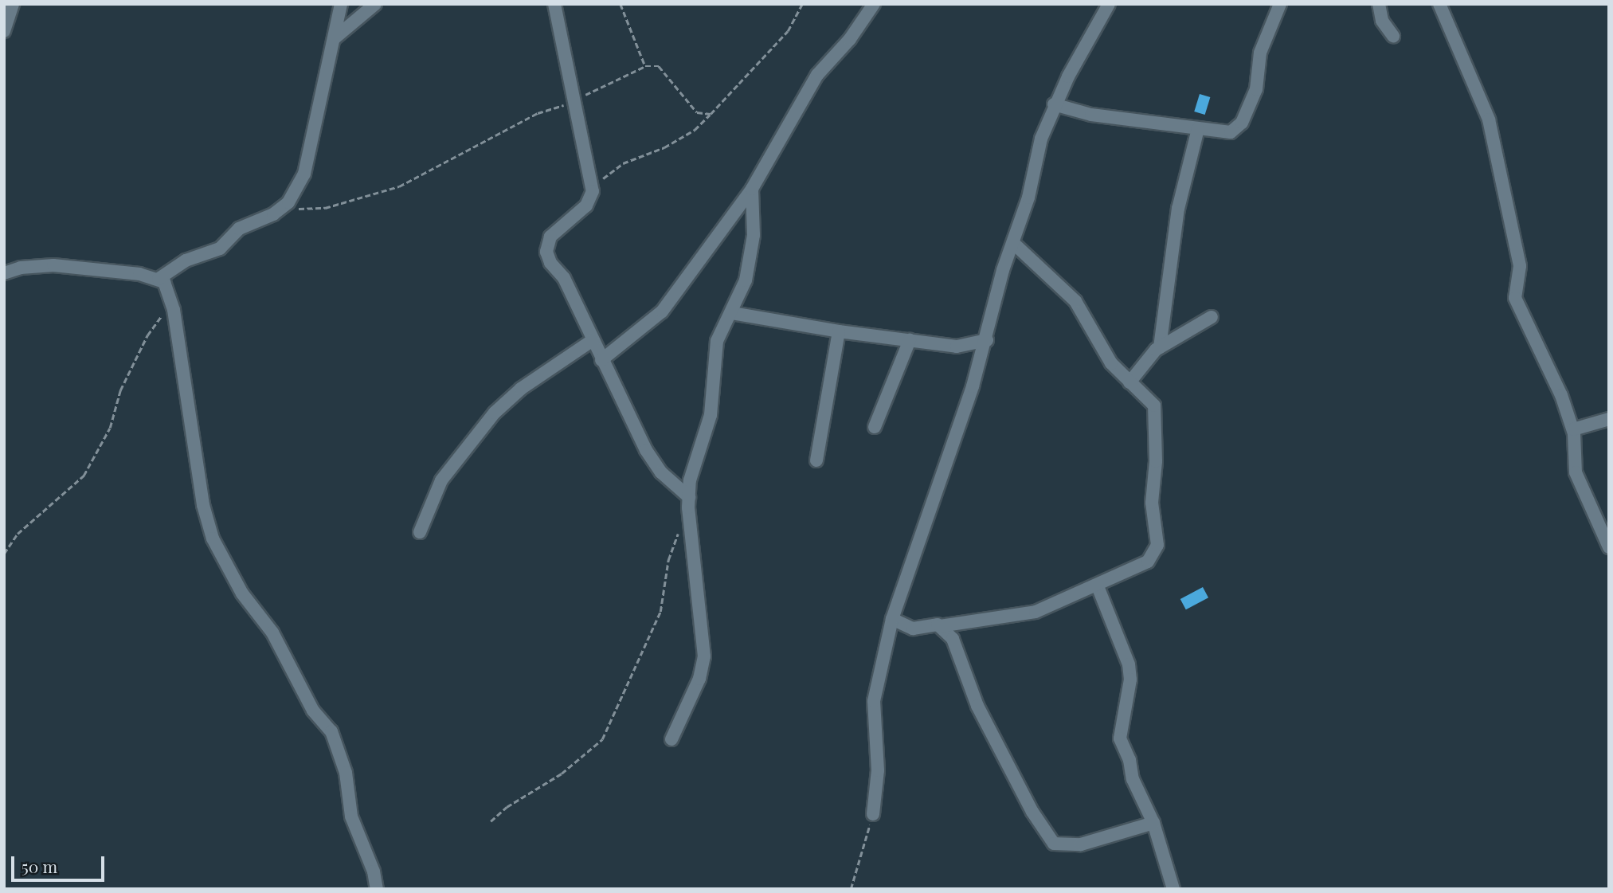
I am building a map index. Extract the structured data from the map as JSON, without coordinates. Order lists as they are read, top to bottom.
{
  "scale_bar": "50 m"
}
